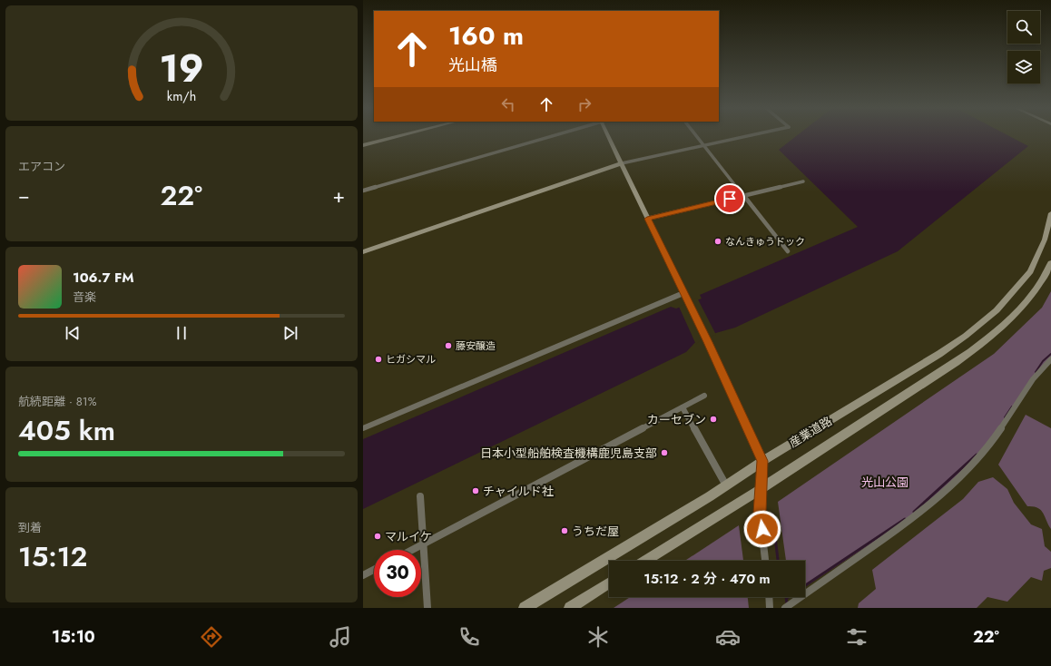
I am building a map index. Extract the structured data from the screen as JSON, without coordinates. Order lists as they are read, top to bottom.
{
  "streets": {
    "main road": ["産業道路"]
  },
  "parks": ["光山公園"],
  "places": [
    "なんきゅうドック",
    "藤安醸造",
    "ヒガシマル",
    "カーセブン",
    "日本小型船舶検査機構鹿児島支部",
    "チャイルド社",
    "うちだ屋",
    "マルイケ"
  ],
  "page": {
    "turn": ["160 m", "光山橋"],
    "tile": [
      "エアコン",
      ["航続距離 · 81%", "405 km"],
      ["到着", "15:12"]
    ],
    "heat": ["−", "22°", "+"],
    "song": ["106.7 FM", "音楽"],
    "limit": "30",
    "trip": "15:12 · 2 分 · 470 m",
    "tabs": ["15:10", "22°"],
    "gauge": ["19", "km/h"]
  }
}
